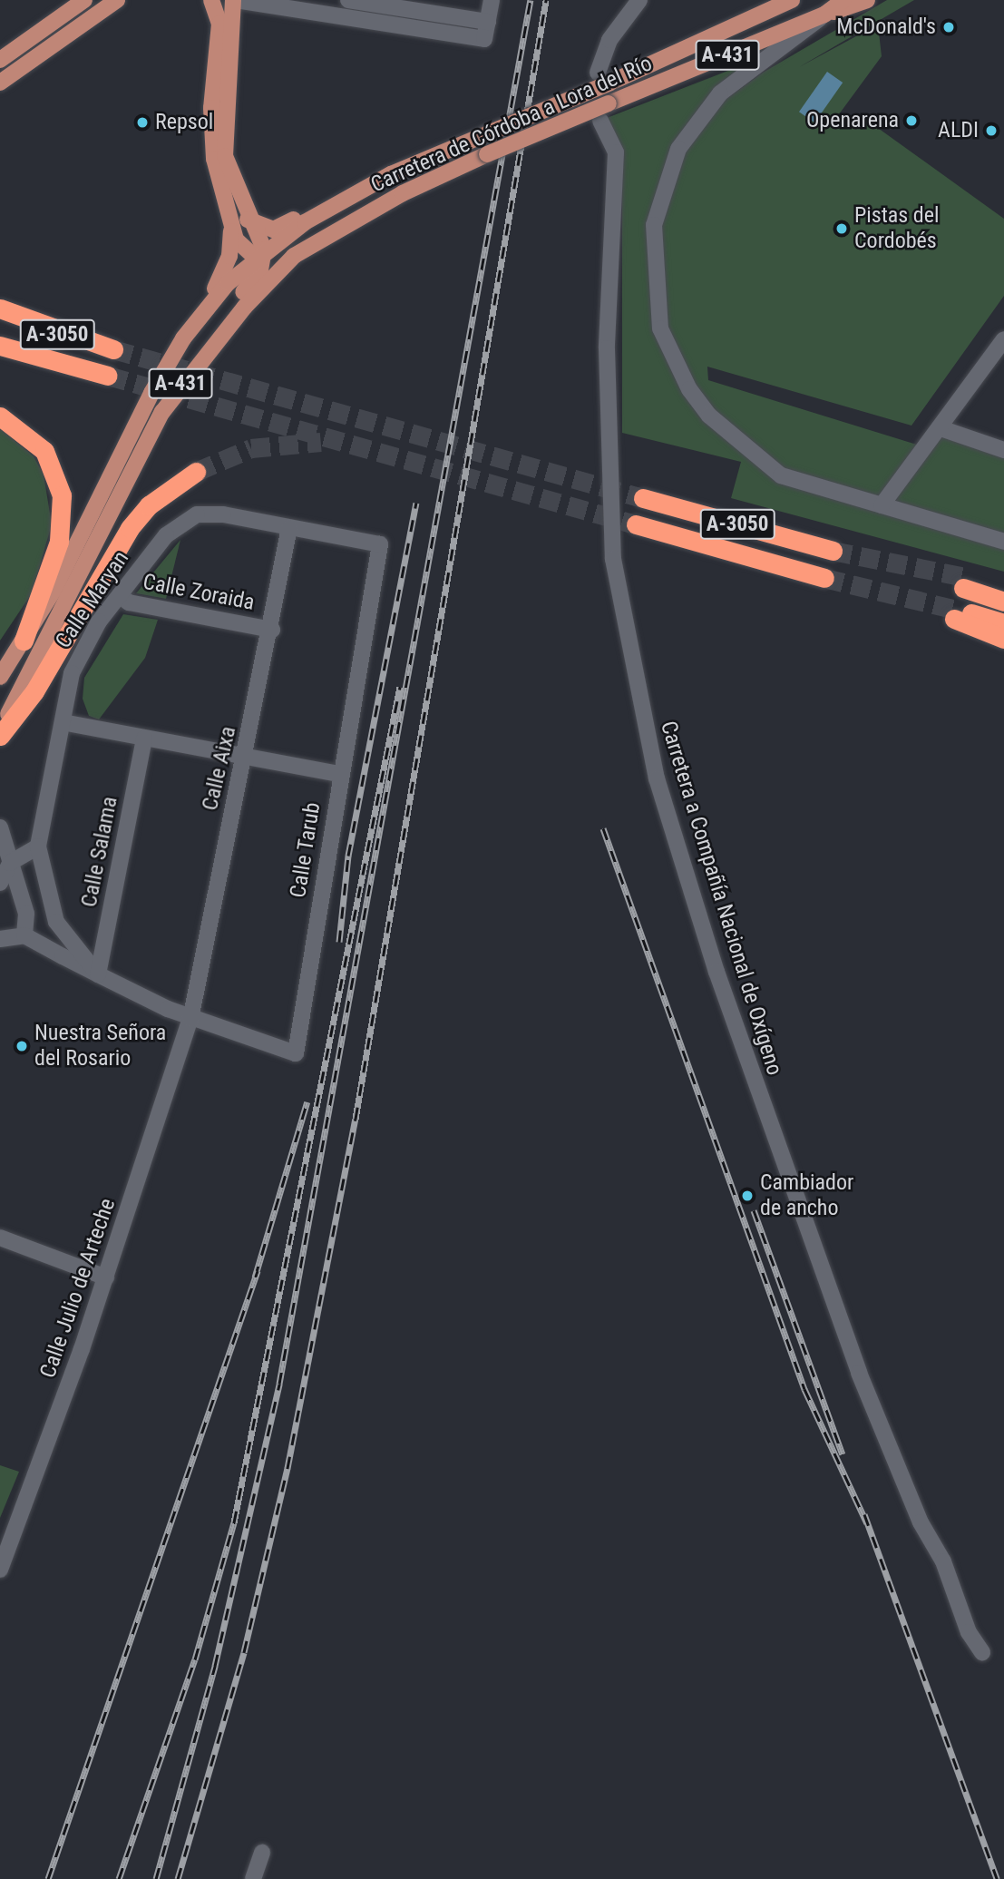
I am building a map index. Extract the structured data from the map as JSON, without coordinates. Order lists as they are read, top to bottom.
{
  "streets": {
    "highway": ["A-3050"],
    "main road": ["A-431", "Carretera de Córdoba a Lora del Río"],
    "street": [
      "Calle Zoraida",
      "Calle Maryan",
      "Calle Aixa",
      "Calle Tarub",
      "Calle Salama",
      "Carretera a Compañía Nacional de Oxígeno",
      "Calle Julio de Arteche"
    ]
  },
  "crossings": [
    ["Calle Zoraida", "Calle Maryan"],
    ["Calle Zoraida", "Calle Aixa"],
    ["Calle Maryan", "Calle Aixa"],
    ["Calle Maryan", "Calle Tarub"],
    ["Calle Maryan", "Calle Salama"],
    ["Calle Aixa", "Calle Tarub"],
    ["Calle Aixa", "Calle Julio de Arteche"],
    ["Calle Tarub", "Calle Salama"],
    ["Calle Tarub", "Calle Julio de Arteche"]
  ],
  "places": [
    "McDonald's",
    "Openarena",
    "Repsol",
    "ALDI",
    "Pistas del Cordobés",
    "Nuestra Señora del Rosario",
    "Cambiador de ancho"
  ]
}
